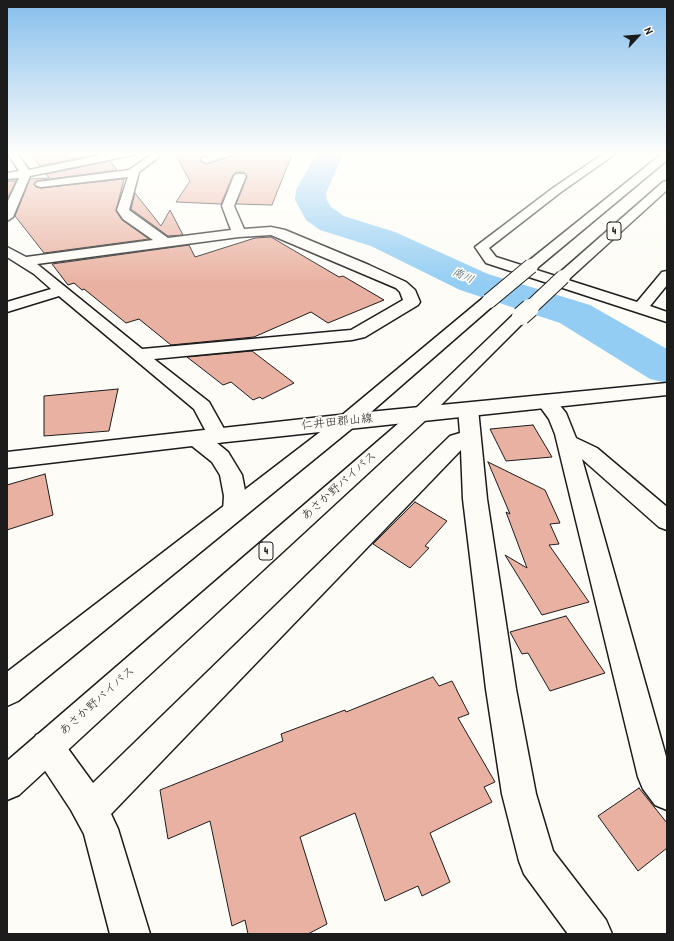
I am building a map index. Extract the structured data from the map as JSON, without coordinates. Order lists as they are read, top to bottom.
{
  "streets": {
    "main road": ["4", "仁井田郡山線", "あさか野バイパス"]
  },
  "crossings": [
    ["4", "仁井田郡山線"],
    ["仁井田郡山線", "あさか野バイパス"]
  ],
  "water": ["南川"],
  "north": "top right"
}
